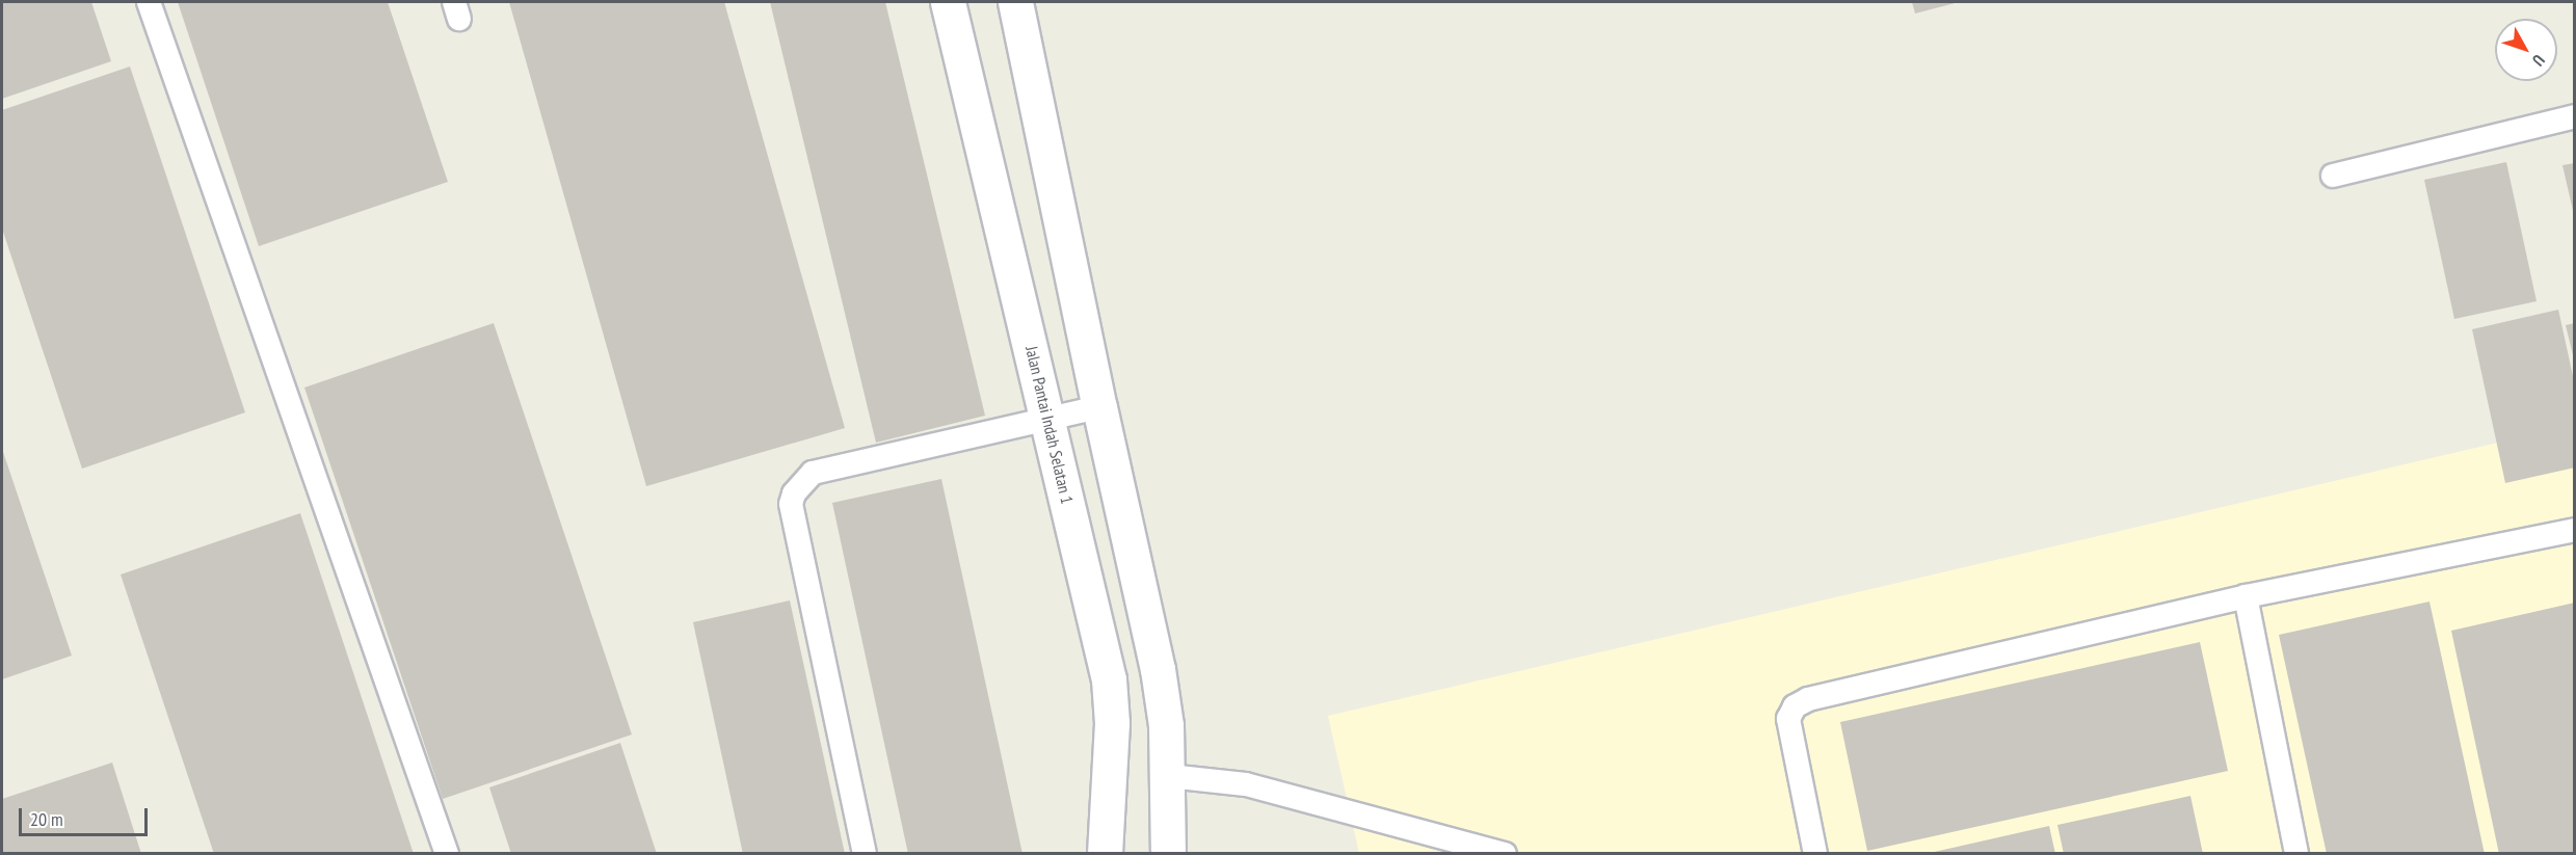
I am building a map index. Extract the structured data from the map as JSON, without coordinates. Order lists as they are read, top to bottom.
{
  "streets": {
    "street": ["Jalan Pantai Indah Selatan 1"]
  },
  "scale_bar": "20 m",
  "north": "bottom right"
}
